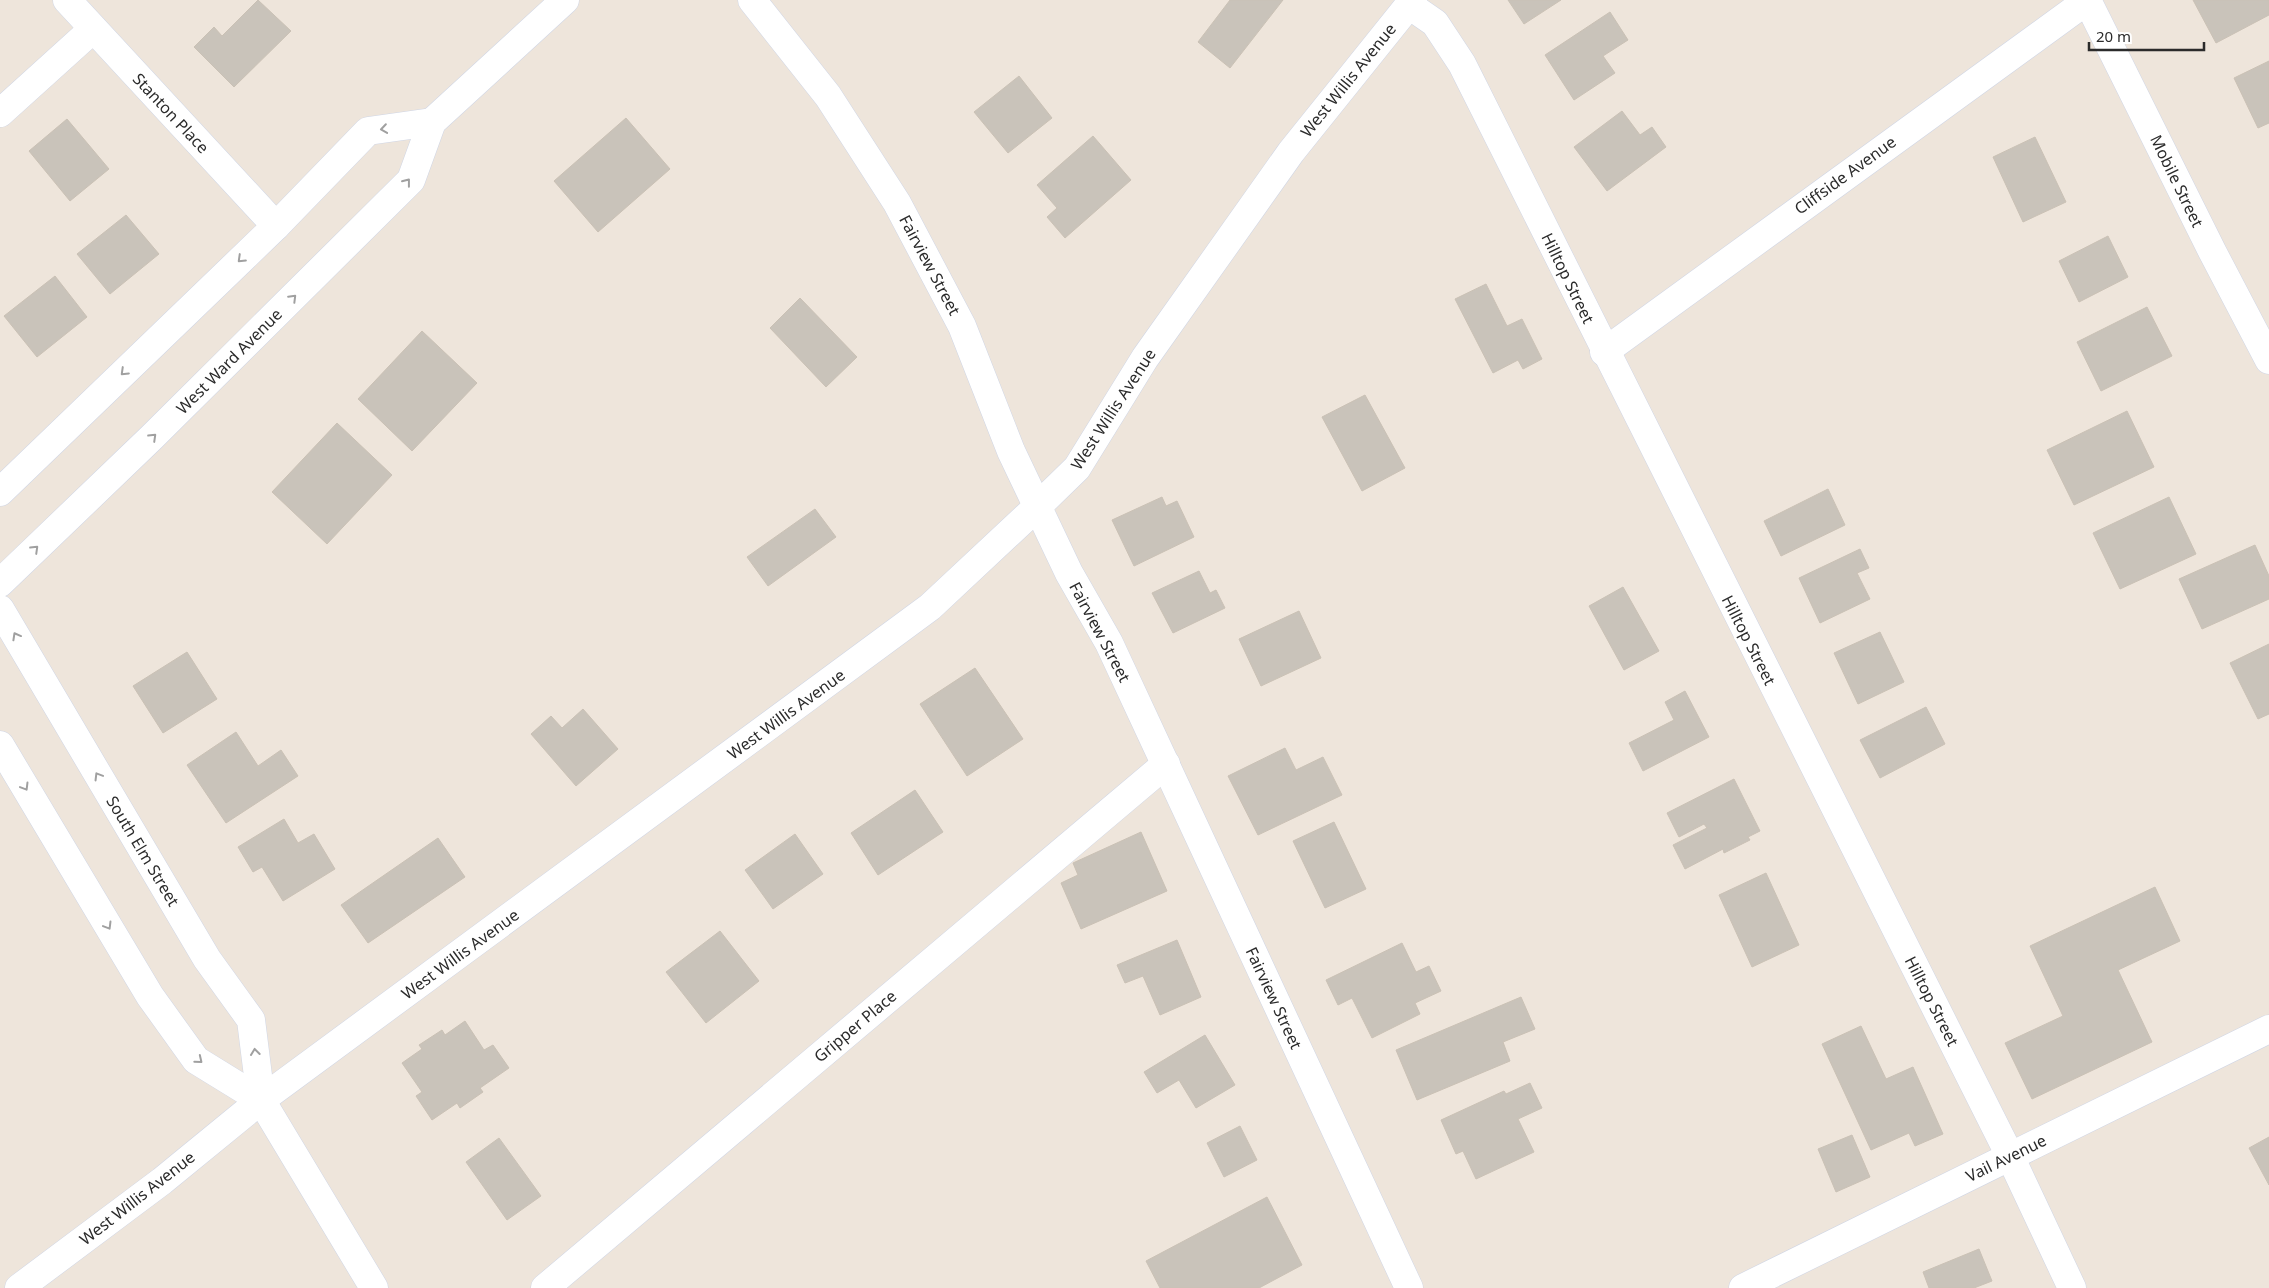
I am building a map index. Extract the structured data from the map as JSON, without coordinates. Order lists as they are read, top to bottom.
{
  "streets": {
    "street": [
      "West Willis Avenue",
      "Stanton Place",
      "Cliffside Avenue",
      "Mobile Street",
      "Fairview Street",
      "Hilltop Street",
      "West Ward Avenue",
      "South Elm Street",
      "Gripper Place",
      "Vail Avenue"
    ]
  },
  "crossings": [
    ["West Willis Avenue", "Fairview Street"],
    ["West Willis Avenue", "Hilltop Street"],
    ["West Willis Avenue", "South Elm Street"],
    ["Cliffside Avenue", "Mobile Street"],
    ["Cliffside Avenue", "Hilltop Street"],
    ["Fairview Street", "Gripper Place"],
    ["Hilltop Street", "Vail Avenue"]
  ],
  "scale_bar": "20 m"
}
